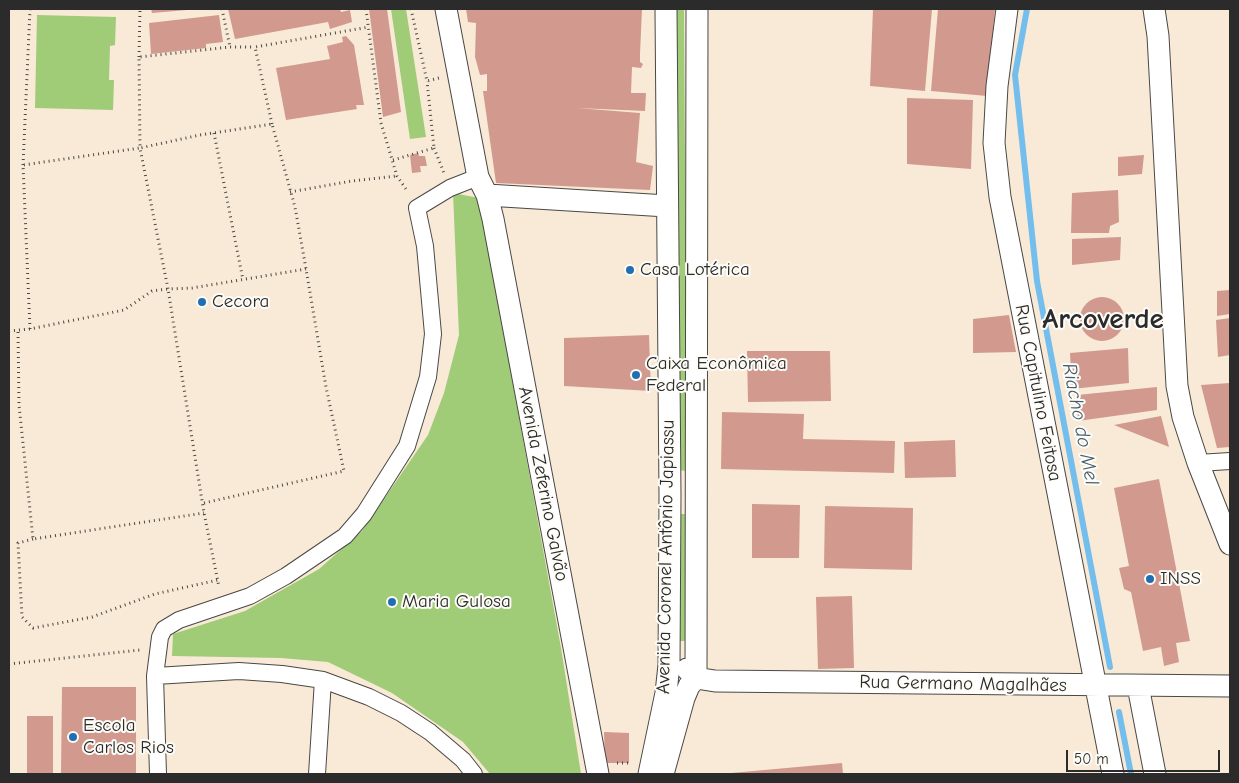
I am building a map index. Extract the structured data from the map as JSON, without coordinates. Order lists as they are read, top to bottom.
{
  "streets": {
    "street": [
      "Rua Capitulino Feitosa",
      "Avenida Zeferino Galvão",
      "Avenida Coronel Antônio Japiassu",
      "Rua Germano Magalhães"
    ]
  },
  "crossings": [
    ["Rua Capitulino Feitosa", "Rua Germano Magalhães"],
    ["Avenida Coronel Antônio Japiassu", "Rua Germano Magalhães"]
  ],
  "districts": ["Arcoverde"],
  "water": ["Riacho do Mel"],
  "places": [
    "Casa Lotérica",
    "Cecora",
    "Caixa Econômica Federal",
    "INSS",
    "Maria Gulosa",
    "Escola Carlos Rios"
  ],
  "scale_bar": "50 m"
}
